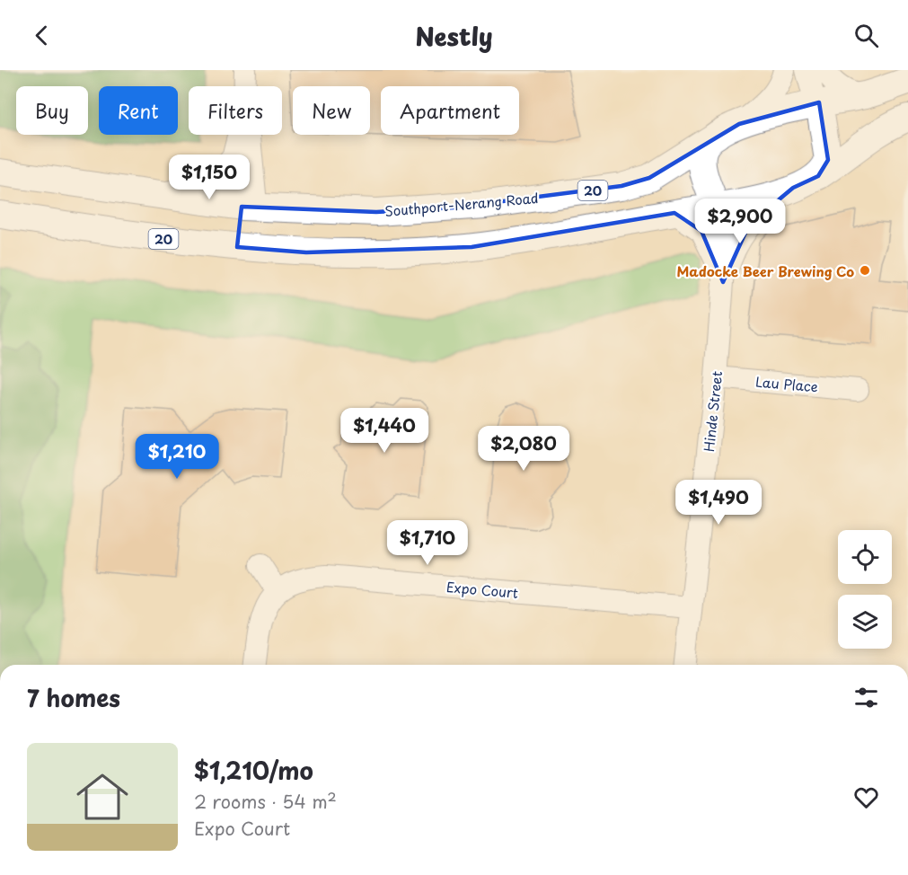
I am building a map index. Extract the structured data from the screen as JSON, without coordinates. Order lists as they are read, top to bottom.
{
  "streets": {
    "main road": ["20", "Southport-Nerang Road"],
    "street": ["Lau Place", "Hinde Street", "Expo Court"]
  },
  "crossings": [
    ["20", "Southport-Nerang Road"],
    ["20", "Hinde Street"],
    ["Lau Place", "Hinde Street"],
    ["Hinde Street", "Expo Court"]
  ],
  "places": ["Madocke Beer Brewing Co"],
  "page": {
    "header": "Nestly",
    "chip": [
      "Buy",
      "Rent",
      "Filters",
      "New",
      "Apartment"
    ],
    "price": [
      "$1,150",
      "$2,900",
      "$1,440",
      "$2,080",
      "$1,210",
      "$1,490",
      "$1,710"
    ],
    "heading": "7 homes",
    "list": [
      {
        "name": "$1,210/mo",
        "note": "2 rooms · 54 m² · Expo Court"
      }
    ]
  }
}
